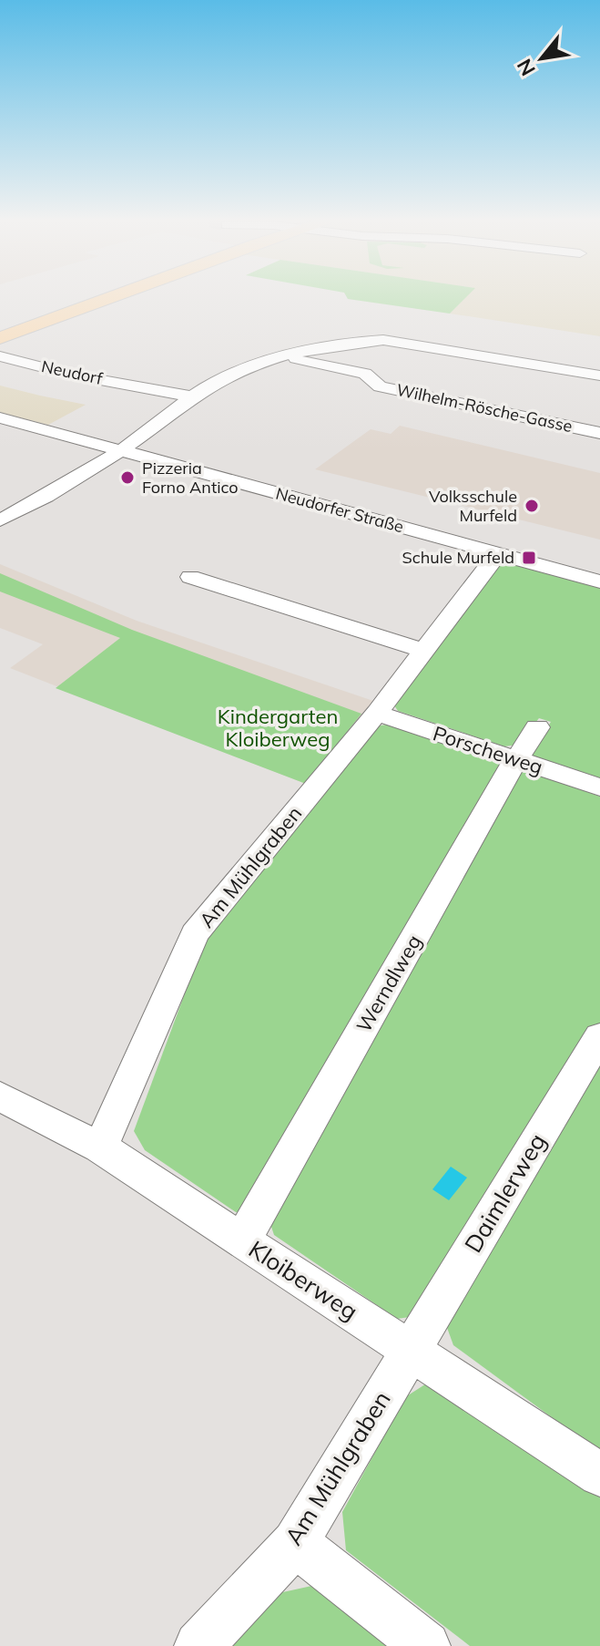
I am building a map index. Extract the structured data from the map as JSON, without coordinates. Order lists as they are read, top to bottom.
{
  "streets": {
    "street": [
      "Neudorf",
      "Wilhelm-Rösche-Gasse",
      "Neudorfer Straße",
      "Porscheweg",
      "Am Mühlgraben",
      "Werndlweg",
      "Daimlerweg",
      "Kloiberweg"
    ]
  },
  "crossings": [
    ["Neudorfer Straße", "Am Mühlgraben"],
    ["Porscheweg", "Am Mühlgraben"],
    ["Porscheweg", "Werndlweg"],
    ["Am Mühlgraben", "Daimlerweg"],
    ["Am Mühlgraben", "Kloiberweg"],
    ["Werndlweg", "Kloiberweg"],
    ["Daimlerweg", "Kloiberweg"]
  ],
  "parks": ["Kindergarten Kloiberweg"],
  "places": {
    "other": ["Pizzeria Forno Antico", "Volksschule Murfeld"],
    "transit": ["Schule Murfeld"]
  },
  "north": "bottom left"
}
